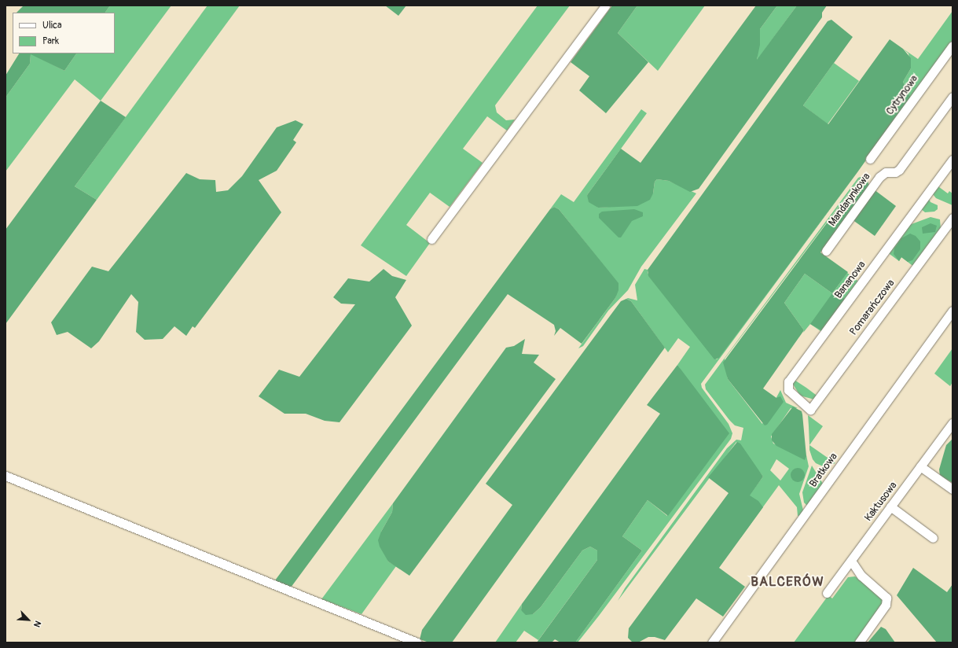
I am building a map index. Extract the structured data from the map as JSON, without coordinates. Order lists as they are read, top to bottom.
{
  "streets": {
    "street": [
      "Cytrynowa",
      "Mandarynkowa",
      "Bananowa",
      "Pomarańczowa",
      "Bratkowa",
      "Kaktusowa"
    ]
  },
  "crossings": [
    ["Bananowa", "Pomarańczowa"]
  ],
  "districts": ["BALCERÓW"],
  "legend": ["Ulica", "Park"],
  "north": "bottom right"
}
